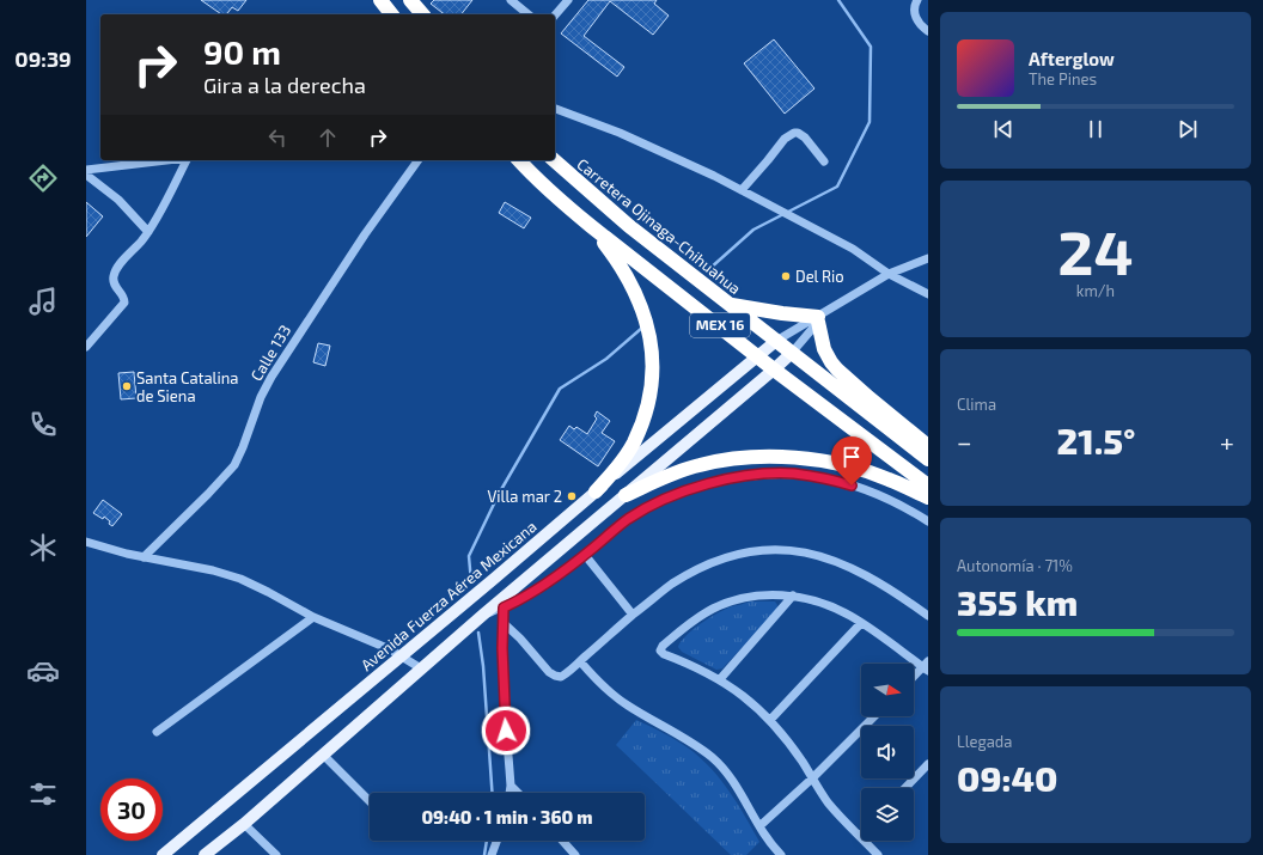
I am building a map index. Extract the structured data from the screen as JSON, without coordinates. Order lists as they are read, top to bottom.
{
  "streets": {
    "highway": ["Carretera Ojinaga-Chihuahua", "MEX 16"],
    "main road": ["Avenida Fuerza Aérea Mexicana"],
    "street": ["Calle 133"]
  },
  "crossings": [
    ["Carretera Ojinaga-Chihuahua", "Avenida Fuerza Aérea Mexicana"],
    ["MEX 16", "Avenida Fuerza Aérea Mexicana"]
  ],
  "places": ["Del Rio", "Santa Catalina de Siena", "Villa mar 2"],
  "north": "right",
  "page": {
    "tabs": "09:39",
    "turn": ["90 m", "Gira a la derecha"],
    "song": ["Afterglow", "The Pines"],
    "tile": [
      ["24", "km/h"],
      "Clima",
      ["Autonomía · 71%", "355 km"],
      ["Llegada", "09:40"]
    ],
    "heat": ["−", "21.5°", "+"],
    "limit": "30",
    "trip": "09:40 · 1 min · 360 m"
  }
}
